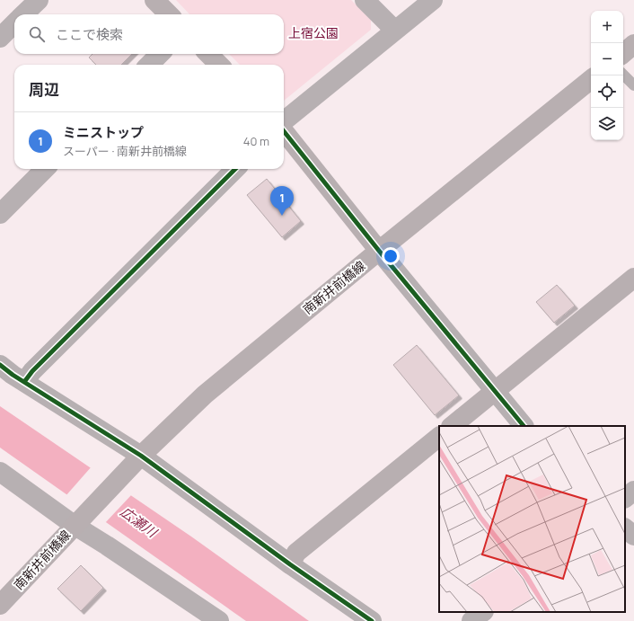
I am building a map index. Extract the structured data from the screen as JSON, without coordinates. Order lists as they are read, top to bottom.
{
  "streets": {
    "main road": ["南新井前橋線"]
  },
  "water": ["広瀬川"],
  "parks": ["上宿公園"],
  "page": {
    "map_buttons": ["+", "−"],
    "search": "ここで検索",
    "heading": "周辺",
    "list": [
      {
        "mark": "1",
        "name": "ミニストップ",
        "note": "スーパー · 南新井前橋線",
        "value": "40 m"
      }
    ],
    "pins": "1"
  }
}
